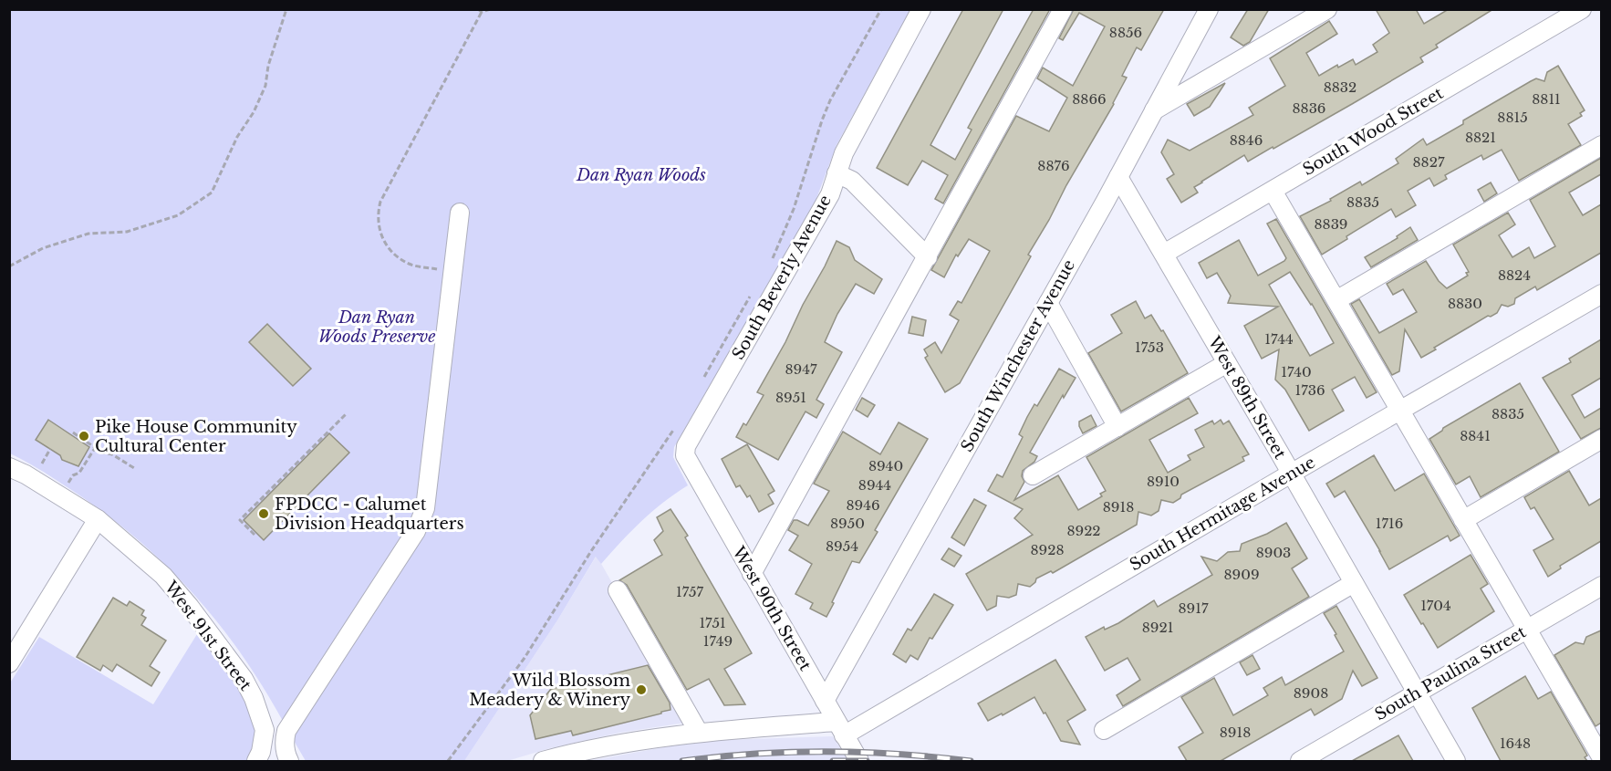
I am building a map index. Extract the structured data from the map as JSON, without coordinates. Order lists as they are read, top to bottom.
{
  "streets": {
    "street": [
      "South Wood Street",
      "South Beverly Avenue",
      "South Winchester Avenue",
      "West 89th Street",
      "South Hermitage Avenue",
      "West 90th Street",
      "West 91st Street",
      "South Paulina Street"
    ]
  },
  "crossings": [
    ["South Wood Street", "West 89th Street"],
    ["South Beverly Avenue", "West 90th Street"],
    ["South Winchester Avenue", "West 89th Street"],
    ["South Winchester Avenue", "West 90th Street"],
    ["West 89th Street", "South Hermitage Avenue"],
    ["West 89th Street", "South Paulina Street"],
    ["South Hermitage Avenue", "West 90th Street"]
  ],
  "parks": ["Dan Ryan Woods", "Dan Ryan Woods Preserve"],
  "places": ["Pike House Community Cultural Center", "FPDCC - Calumet Division Headquarters", "Wild Blossom Meadery & Winery"],
  "house_numbers": [
    "8856",
    "8832",
    "8866",
    "8811",
    "8836",
    "8815",
    "8821",
    "8846",
    "8827",
    "8876",
    "8835",
    "8839",
    "8824",
    "8830",
    "1744",
    "1753",
    "8947",
    "1740",
    "1736",
    "8951",
    "8835",
    "8841",
    "8940",
    "8910",
    "8944",
    "8946",
    "8918",
    "8950",
    "1716",
    "8922",
    "8954",
    "8928",
    "8903",
    "8909",
    "1757",
    "1704",
    "8917",
    "1751",
    "8921",
    "1749",
    "8908",
    "8918",
    "1648"
  ]
}
